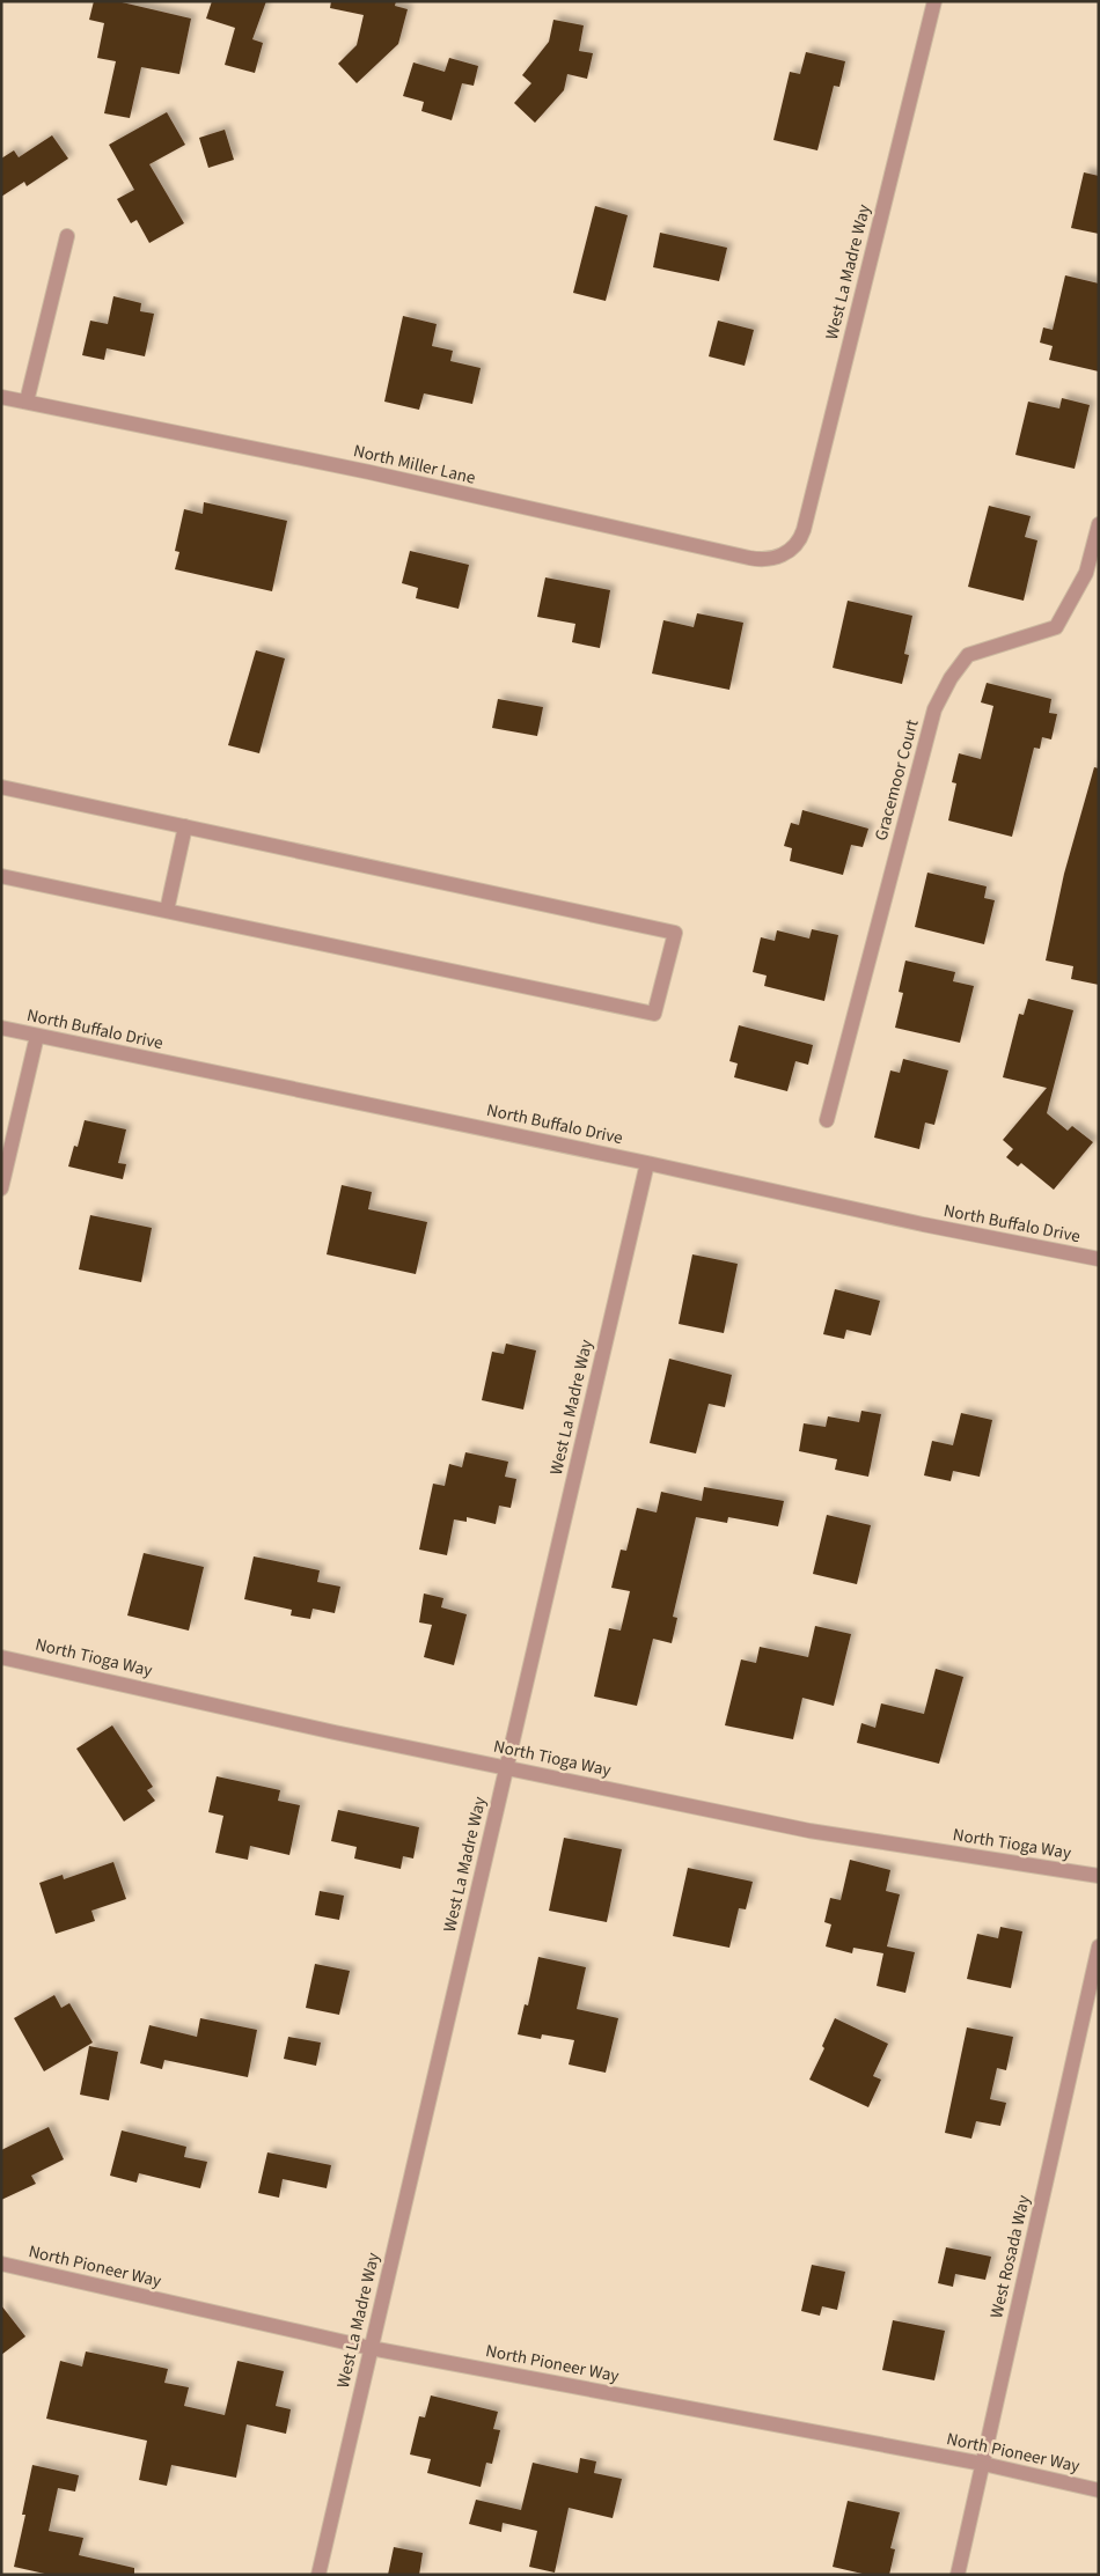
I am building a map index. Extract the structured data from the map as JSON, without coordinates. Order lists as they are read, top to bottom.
{
  "streets": {
    "street": [
      "West La Madre Way",
      "North Miller Lane",
      "Gracemoor Court",
      "North Buffalo Drive",
      "North Tioga Way",
      "West Rosada Way",
      "North Pioneer Way"
    ]
  },
  "crossings": [
    ["West La Madre Way", "North Miller Lane"],
    ["West La Madre Way", "North Buffalo Drive"],
    ["West La Madre Way", "North Tioga Way"],
    ["West La Madre Way", "North Pioneer Way"],
    ["West Rosada Way", "North Pioneer Way"]
  ]
}
